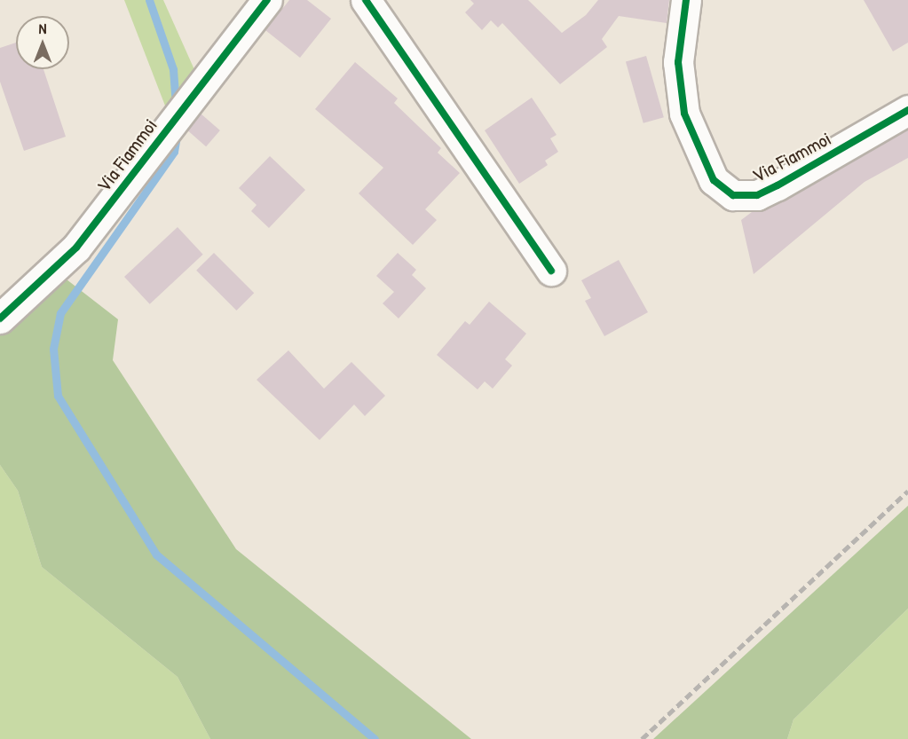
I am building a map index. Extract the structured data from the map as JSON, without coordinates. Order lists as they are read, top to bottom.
{
  "streets": {
    "street": ["Via Fiammoi"]
  },
  "north": "top"
}
